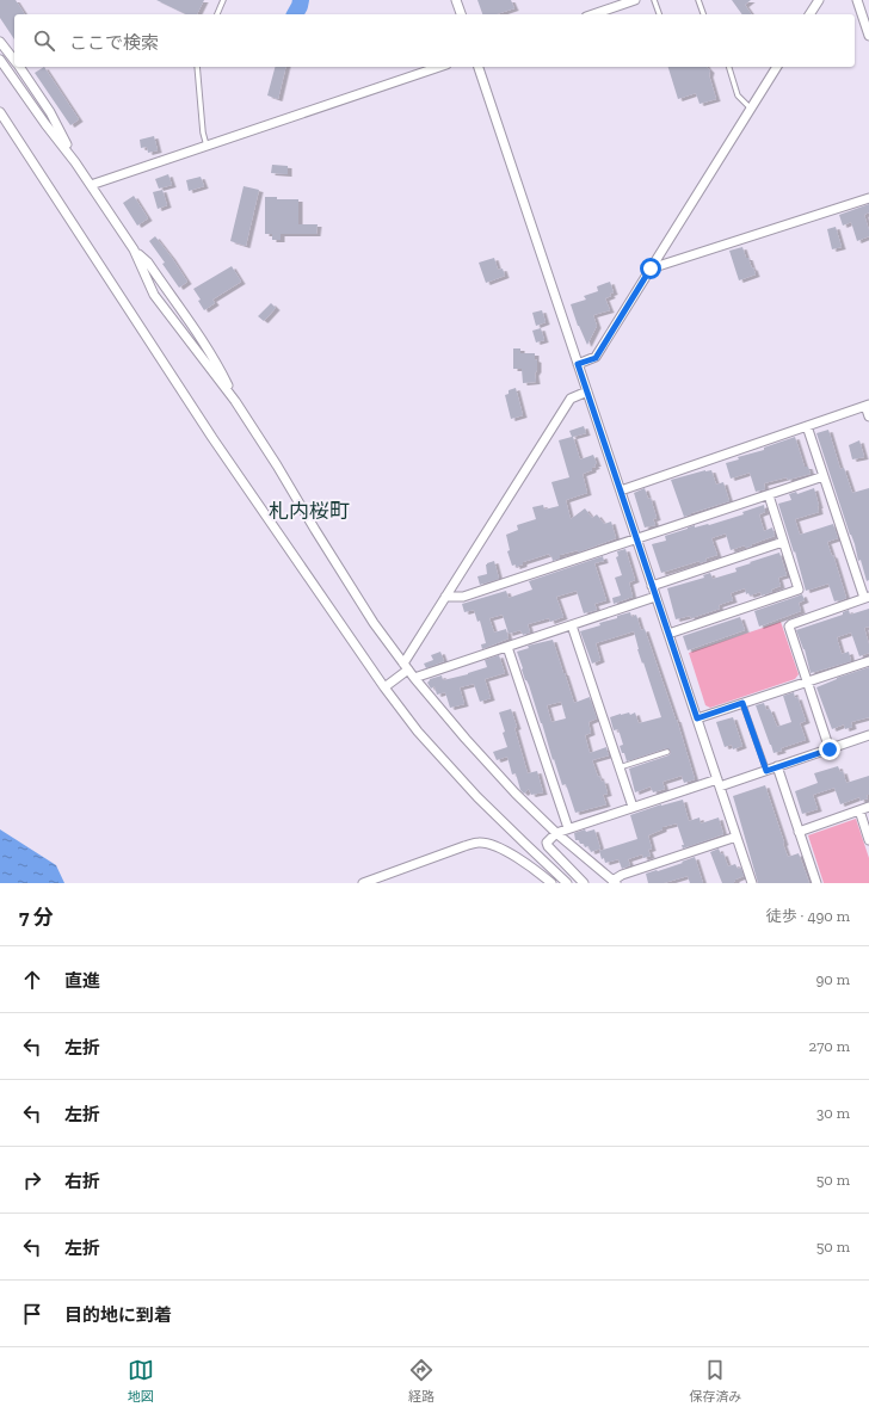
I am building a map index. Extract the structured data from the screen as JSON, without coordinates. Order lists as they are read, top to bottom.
{
  "districts": ["札内桜町"],
  "page": {
    "search": "ここで検索",
    "heading": ["7 分", "徒歩 · 490 m"],
    "list": [
      ["直進", "90 m"],
      ["左折", "270 m"],
      ["左折", "30 m"],
      ["右折", "50 m"],
      ["左折", "50 m"],
      "目的地に到着"
    ],
    "nav": ["地図", "経路", "保存済み"]
  }
}
